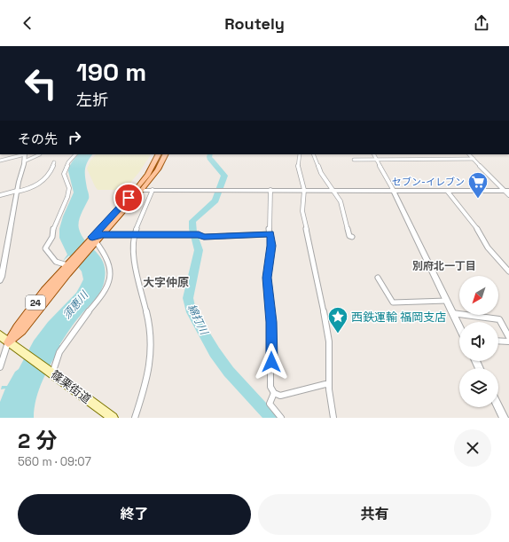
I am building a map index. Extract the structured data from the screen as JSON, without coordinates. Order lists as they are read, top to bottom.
{
  "streets": {
    "main road": ["24", "篠栗街道"]
  },
  "crossings": [
    ["24", "篠栗街道"]
  ],
  "districts": ["別府北一丁目", "大字仲原"],
  "water": ["須恵川", "綿打川"],
  "places": {
    "supermarket": ["セブン-イレブン"],
    "place": ["西鉄運輸 福岡支店"]
  },
  "north": "bottom left",
  "page": {
    "header": "Routely",
    "turn": ["190 m", "左折"],
    "then": "その先",
    "heading": ["2 分", "560 m · 09:07"],
    "buttons": ["終了", "共有"]
  }
}
